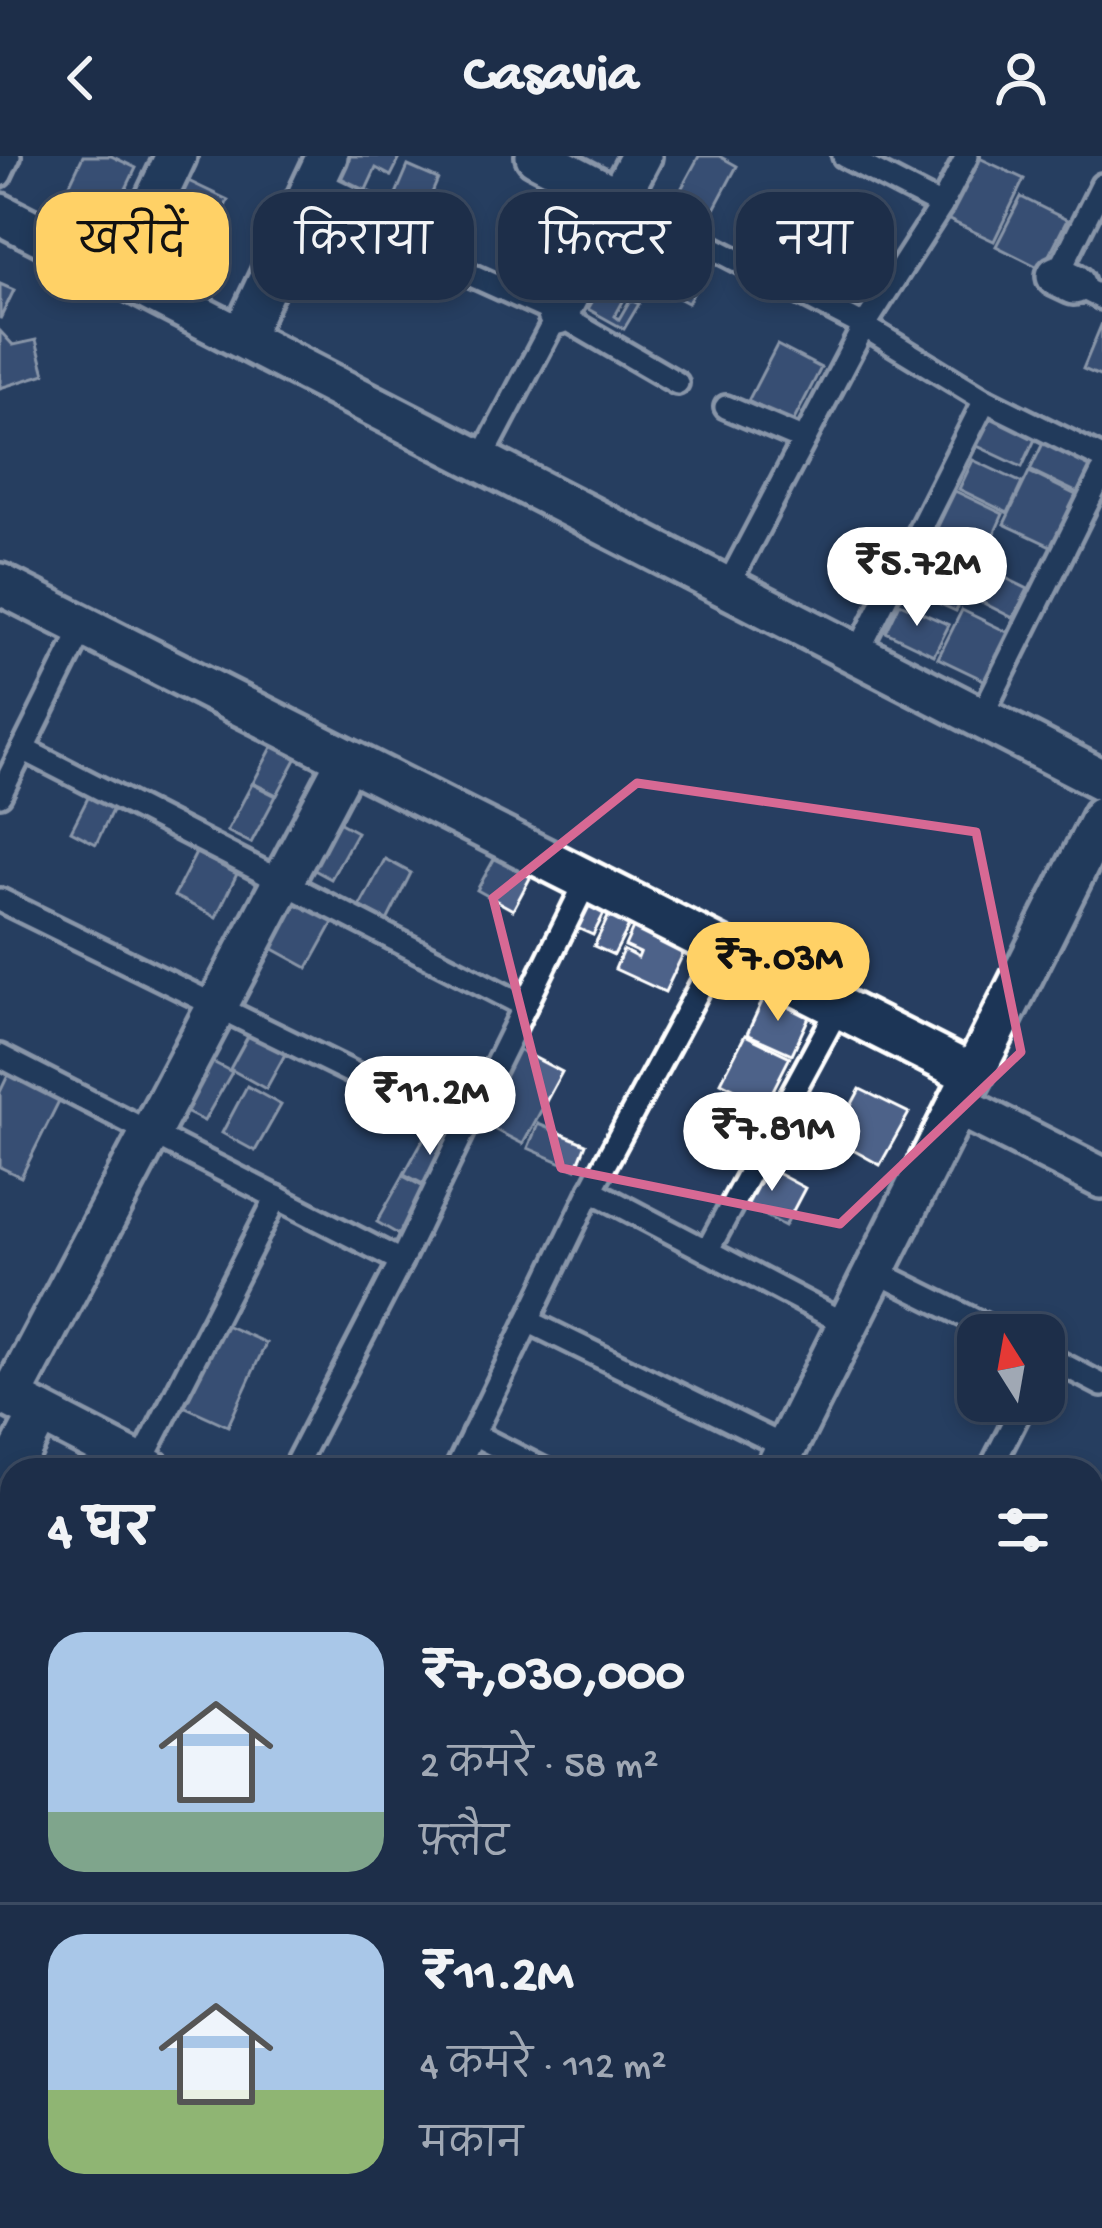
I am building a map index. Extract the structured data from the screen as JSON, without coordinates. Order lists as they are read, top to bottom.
{
  "north": "top",
  "page": {
    "header": "Casavia",
    "chip": [
      "खरीदें",
      "किराया",
      "फ़िल्टर",
      "नया"
    ],
    "price": [
      "₹5.72M",
      "₹7.03M",
      "₹11.2M",
      "₹7.81M"
    ],
    "heading": "4 घर",
    "list": [
      {
        "name": "₹7,030,000",
        "note": "2 कमरे · 58 m² · फ़्लैट"
      },
      {
        "name": "₹11.2M",
        "note": "4 कमरे · 112 m² · मकान"
      }
    ]
  }
}
